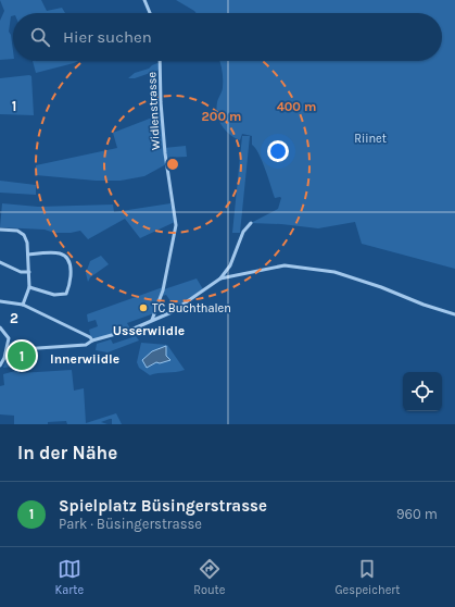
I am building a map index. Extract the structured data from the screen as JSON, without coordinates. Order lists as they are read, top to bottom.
{
  "streets": {
    "street": ["Widlenstrasse"]
  },
  "districts": ["Usserwiidle", "Innerwiidle"],
  "parks": ["Riinet"],
  "places": ["TC Buchthalen"],
  "page": {
    "search": "Hier suchen",
    "pins": "1",
    "heading": "In der Nähe",
    "list": [
      {
        "mark": "1",
        "name": "Spielplatz Büsingerstrasse",
        "note": "Park · Büsingerstrasse",
        "value": "960 m"
      }
    ],
    "nav": ["Karte", "Route", "Gespeichert"]
  },
  "grid": {
    "rows": ["1", "2"]
  },
  "rings": ["400 m", "200 m"]
}
